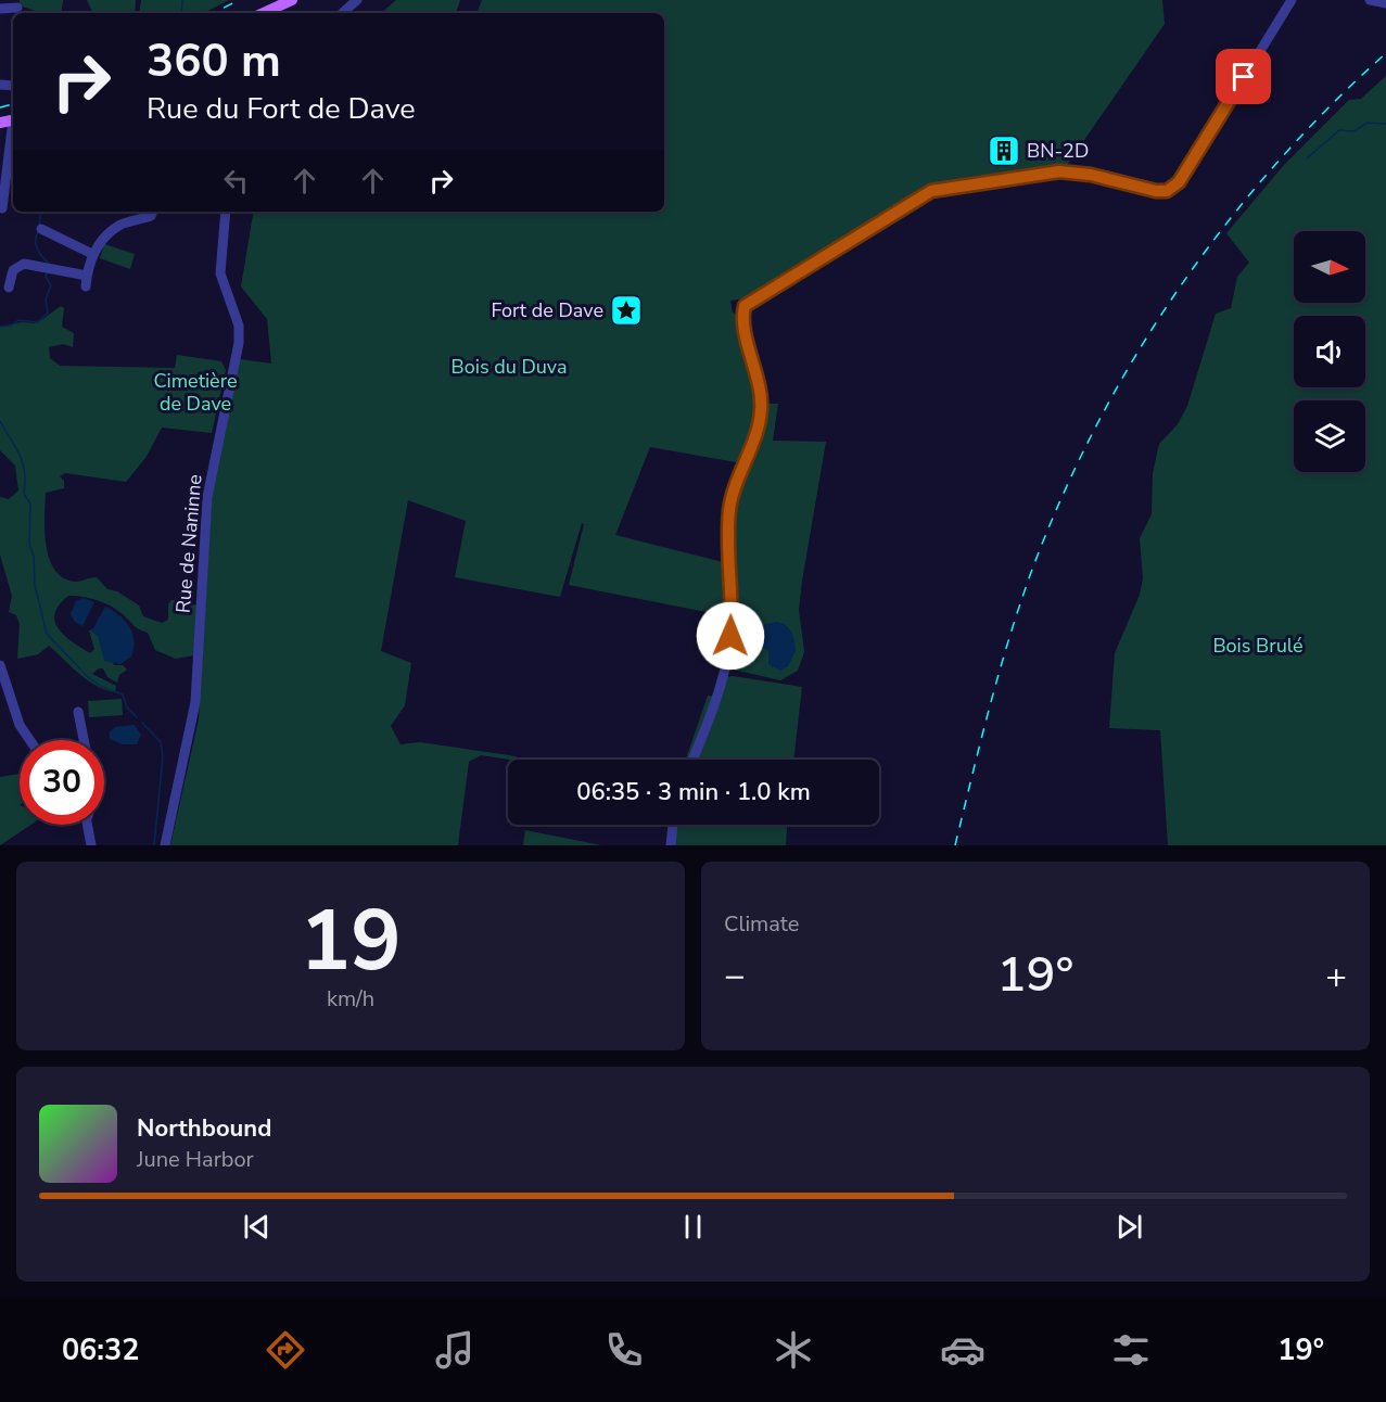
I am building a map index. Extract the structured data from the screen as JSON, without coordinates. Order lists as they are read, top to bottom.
{
  "streets": {
    "street": ["Rue de Naninne"]
  },
  "parks": ["Bois du Duva", "Cimetière de Dave", "Bois Brulé"],
  "places": {
    "building": ["BN-2D"],
    "place": ["Fort de Dave"]
  },
  "north": "right",
  "page": {
    "turn": ["360 m", "Rue du Fort de Dave"],
    "limit": "30",
    "trip": "06:35 · 3 min · 1.0 km",
    "tile": [
      ["19", "km/h"],
      "Climate"
    ],
    "heat": ["−", "19°", "+"],
    "song": ["Northbound", "June Harbor"],
    "tabs": ["06:32", "19°"]
  }
}
